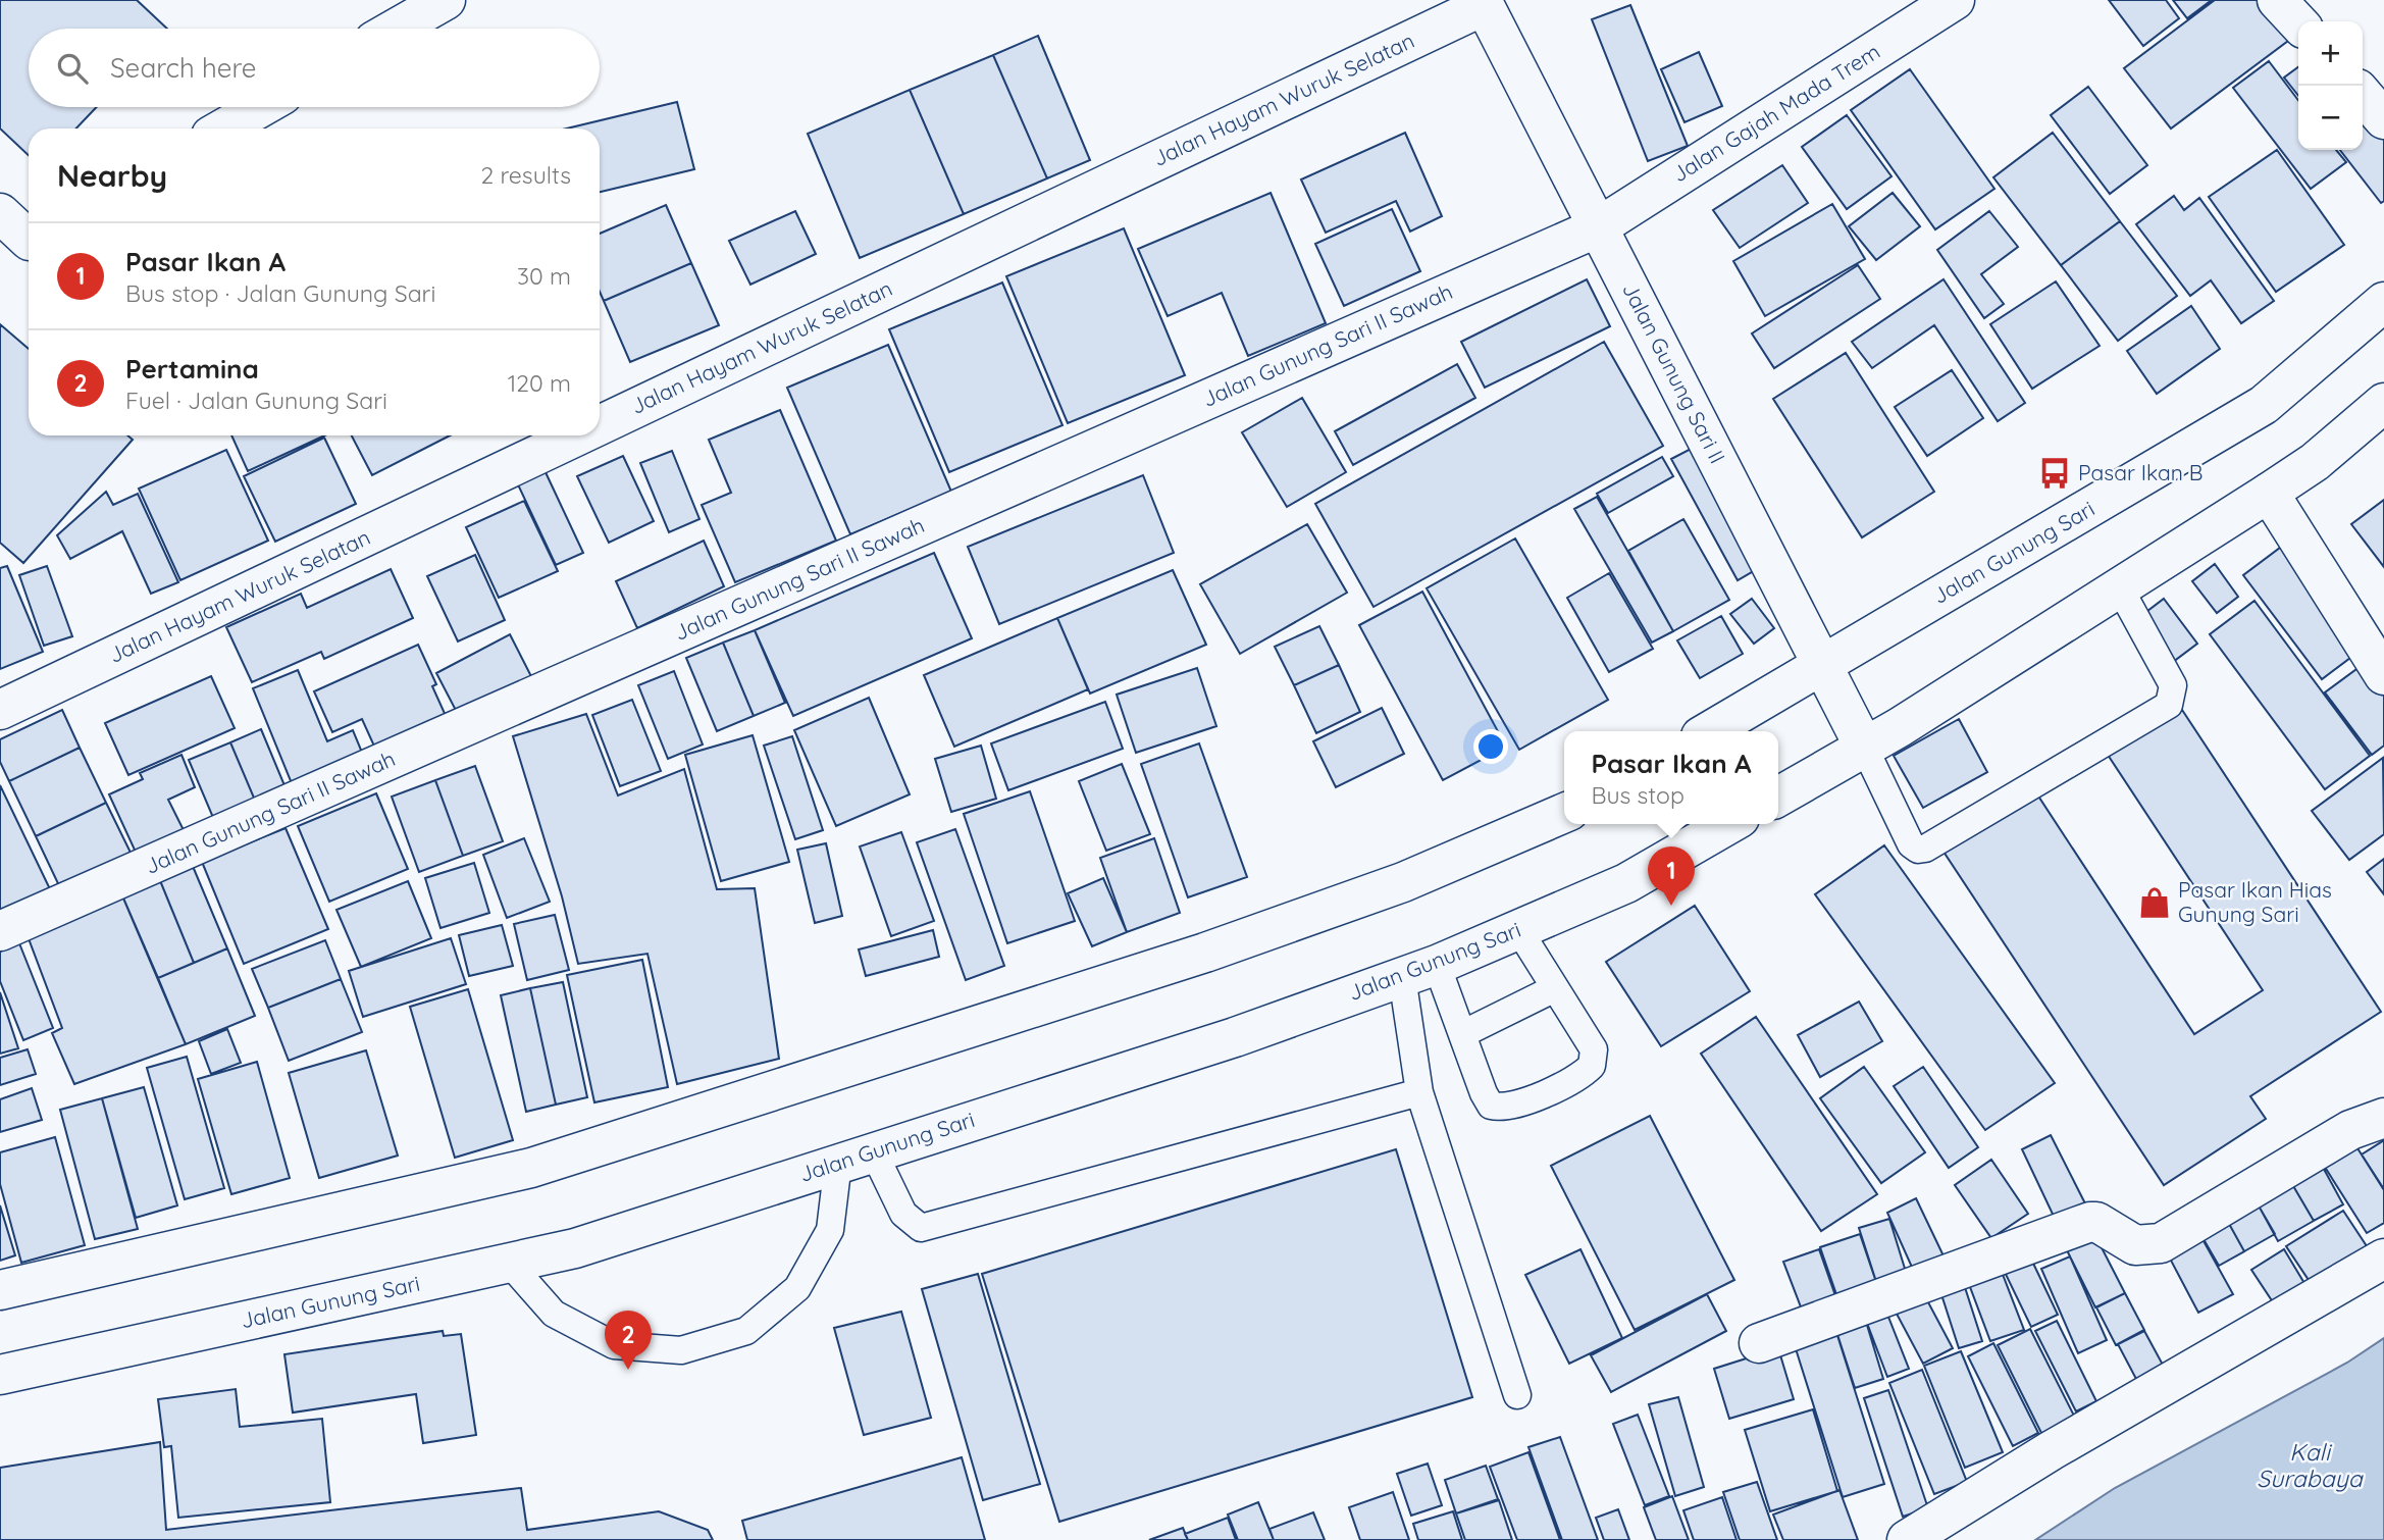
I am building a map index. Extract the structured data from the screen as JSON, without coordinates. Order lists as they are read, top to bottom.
{
  "streets": {
    "street": [
      "Jalan Hayam Wuruk Selatan",
      "Jalan Gajah Mada Trem",
      "Jalan Gunung Sari II Sawah",
      "Jalan Gunung Sari II",
      "Jalan Gunung Sari"
    ]
  },
  "crossings": [
    ["Jalan Hayam Wuruk Selatan", "Jalan Gunung Sari II"],
    ["Jalan Gajah Mada Trem", "Jalan Gunung Sari II Sawah"],
    ["Jalan Gajah Mada Trem", "Jalan Gunung Sari II"],
    ["Jalan Gunung Sari II Sawah", "Jalan Gunung Sari II"],
    ["Jalan Gunung Sari II", "Jalan Gunung Sari"]
  ],
  "water": ["Kali Surabaya"],
  "places": {
    "bus stop": ["Pasar Ikan B"],
    "shop": ["Pasar Ikan Hias Gunung Sari"]
  },
  "page": {
    "map_buttons": ["+", "−"],
    "search": "Search here",
    "heading": ["Nearby", "2 results"],
    "list": [
      {
        "mark": "1",
        "name": "Pasar Ikan A",
        "note": "Bus stop · Jalan Gunung Sari",
        "value": "30 m"
      },
      {
        "mark": "2",
        "name": "Pertamina",
        "note": "Fuel · Jalan Gunung Sari",
        "value": "120 m"
      }
    ],
    "popup": ["Pasar Ikan A", "Bus stop"],
    "pins": ["1", "2"]
  }
}
